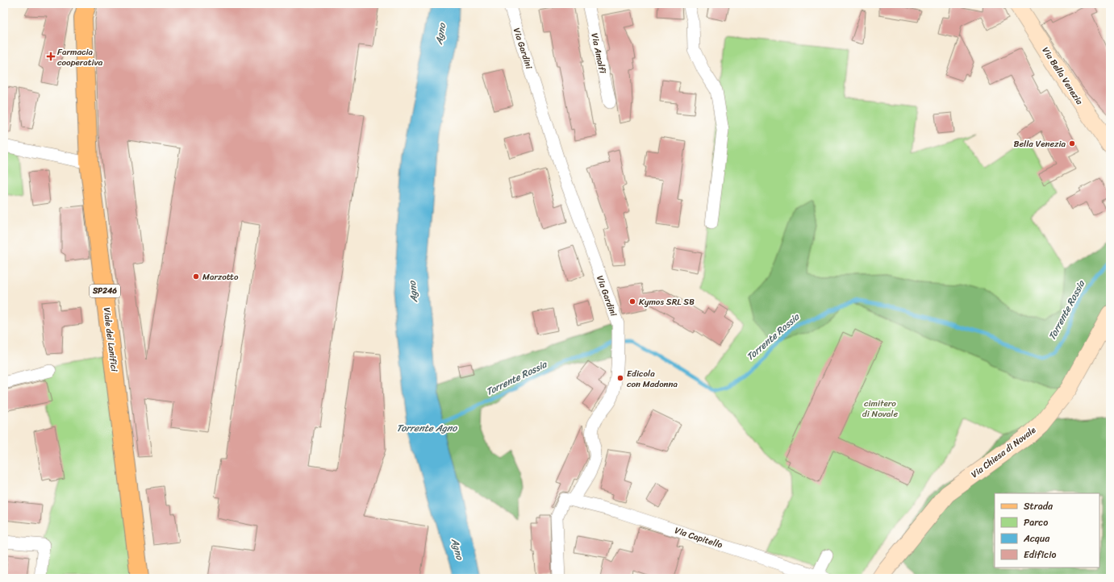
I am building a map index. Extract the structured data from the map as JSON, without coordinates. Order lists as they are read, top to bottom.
{
  "streets": {
    "main road": [
      "Via Bella Venezia",
      "SP246",
      "Viale dei Lanifici",
      "Via Chiesa di Novale"
    ],
    "street": ["Via Gardini", "Via Amalfi", "Via Capitello"]
  },
  "crossings": [
    ["Via Gardini", "Via Capitello"]
  ],
  "water": ["Agno", "Torrente Rossia", "Torrente Agno"],
  "parks": ["cimitero di Novale"],
  "places": {
    "health": ["Farmacia cooperativa"],
    "other": [
      "Bella Venezia",
      "Marzotto",
      "Kymos SRL SB",
      "Edicola con Madonna"
    ]
  },
  "legend": [
    "Strada",
    "Parco",
    "Acqua",
    "Edificio"
  ]
}
